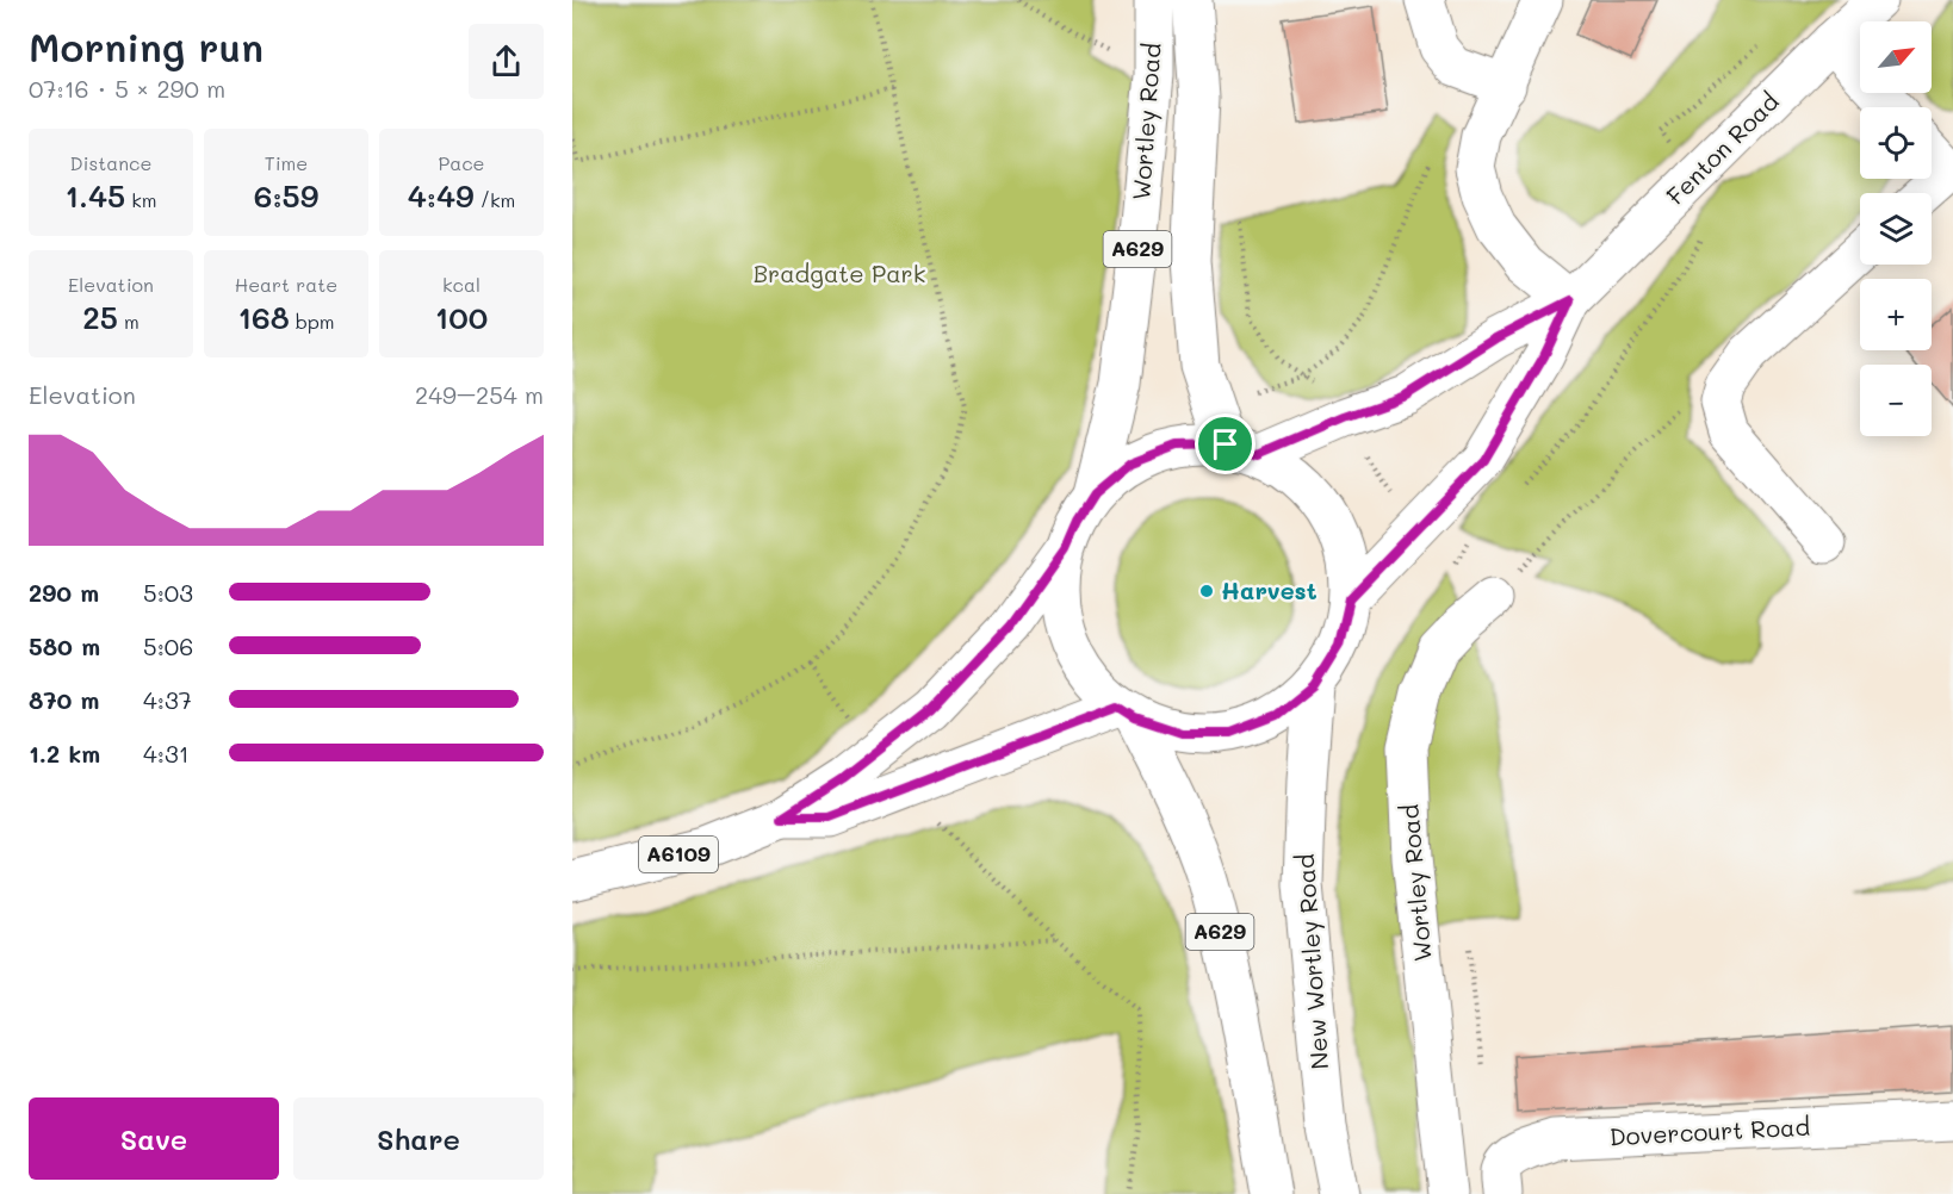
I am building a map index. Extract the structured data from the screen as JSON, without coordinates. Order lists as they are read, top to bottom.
{
  "streets": {
    "main road": [
      "Wortley Road",
      "Fenton Road",
      "A629",
      "A6109",
      "New Wortley Road",
      "Dovercourt Road"
    ]
  },
  "crossings": [
    ["Wortley Road", "Fenton Road"],
    ["Wortley Road", "A629"],
    ["Fenton Road", "A629"],
    ["A629", "A6109"],
    ["A629", "New Wortley Road"]
  ],
  "parks": ["Bradgate Park"],
  "places": ["Harvest"],
  "north": "top right",
  "page": {
    "heading": ["Morning run", "07:16 · 5 × 290 m"],
    "map_buttons": ["+", "−"],
    "stats": [
      ["Distance", "1.45 km"],
      ["Time", "6:59"],
      ["Pace", "4:49 /km"],
      ["Elevation", "25 m"],
      ["Heart rate", "168 bpm"],
      ["kcal", "100"]
    ],
    "chart": ["Elevation", "249–254 m"],
    "list": [
      {
        "name": "290 m",
        "note": "5:03"
      },
      {
        "name": "580 m",
        "note": "5:06"
      },
      {
        "name": "870 m",
        "note": "4:37"
      },
      {
        "name": "1.2 km",
        "note": "4:31"
      }
    ],
    "buttons": ["Save", "Share"]
  }
}
